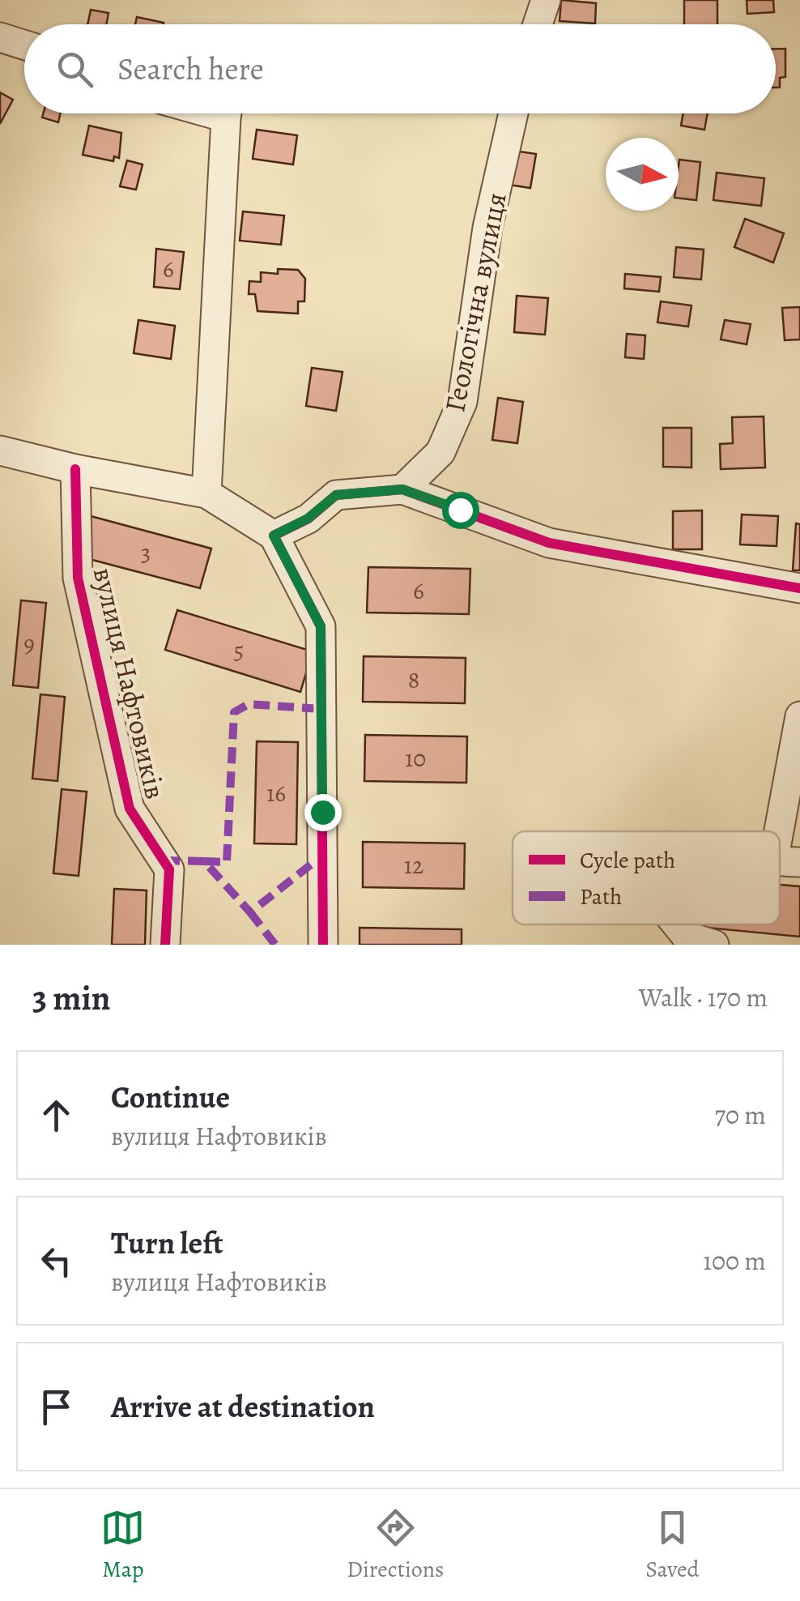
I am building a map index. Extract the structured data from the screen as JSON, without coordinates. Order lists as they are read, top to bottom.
{
  "streets": {
    "street": ["Геологічна вулиця", "вулиця Нафтовиків"]
  },
  "house_numbers": [
    "6",
    "3",
    "6",
    "9",
    "5",
    "8",
    "10",
    "16",
    "12"
  ],
  "legend": ["Cycle path", "Path"],
  "north": "right",
  "page": {
    "search": "Search here",
    "heading": ["3 min", "Walk · 170 m"],
    "list": [
      ["Continue", "вулиця Нафтовиків", "70 m"],
      ["Turn left", "вулиця Нафтовиків", "100 m"],
      "Arrive at destination"
    ],
    "nav": ["Map", "Directions", "Saved"]
  }
}
